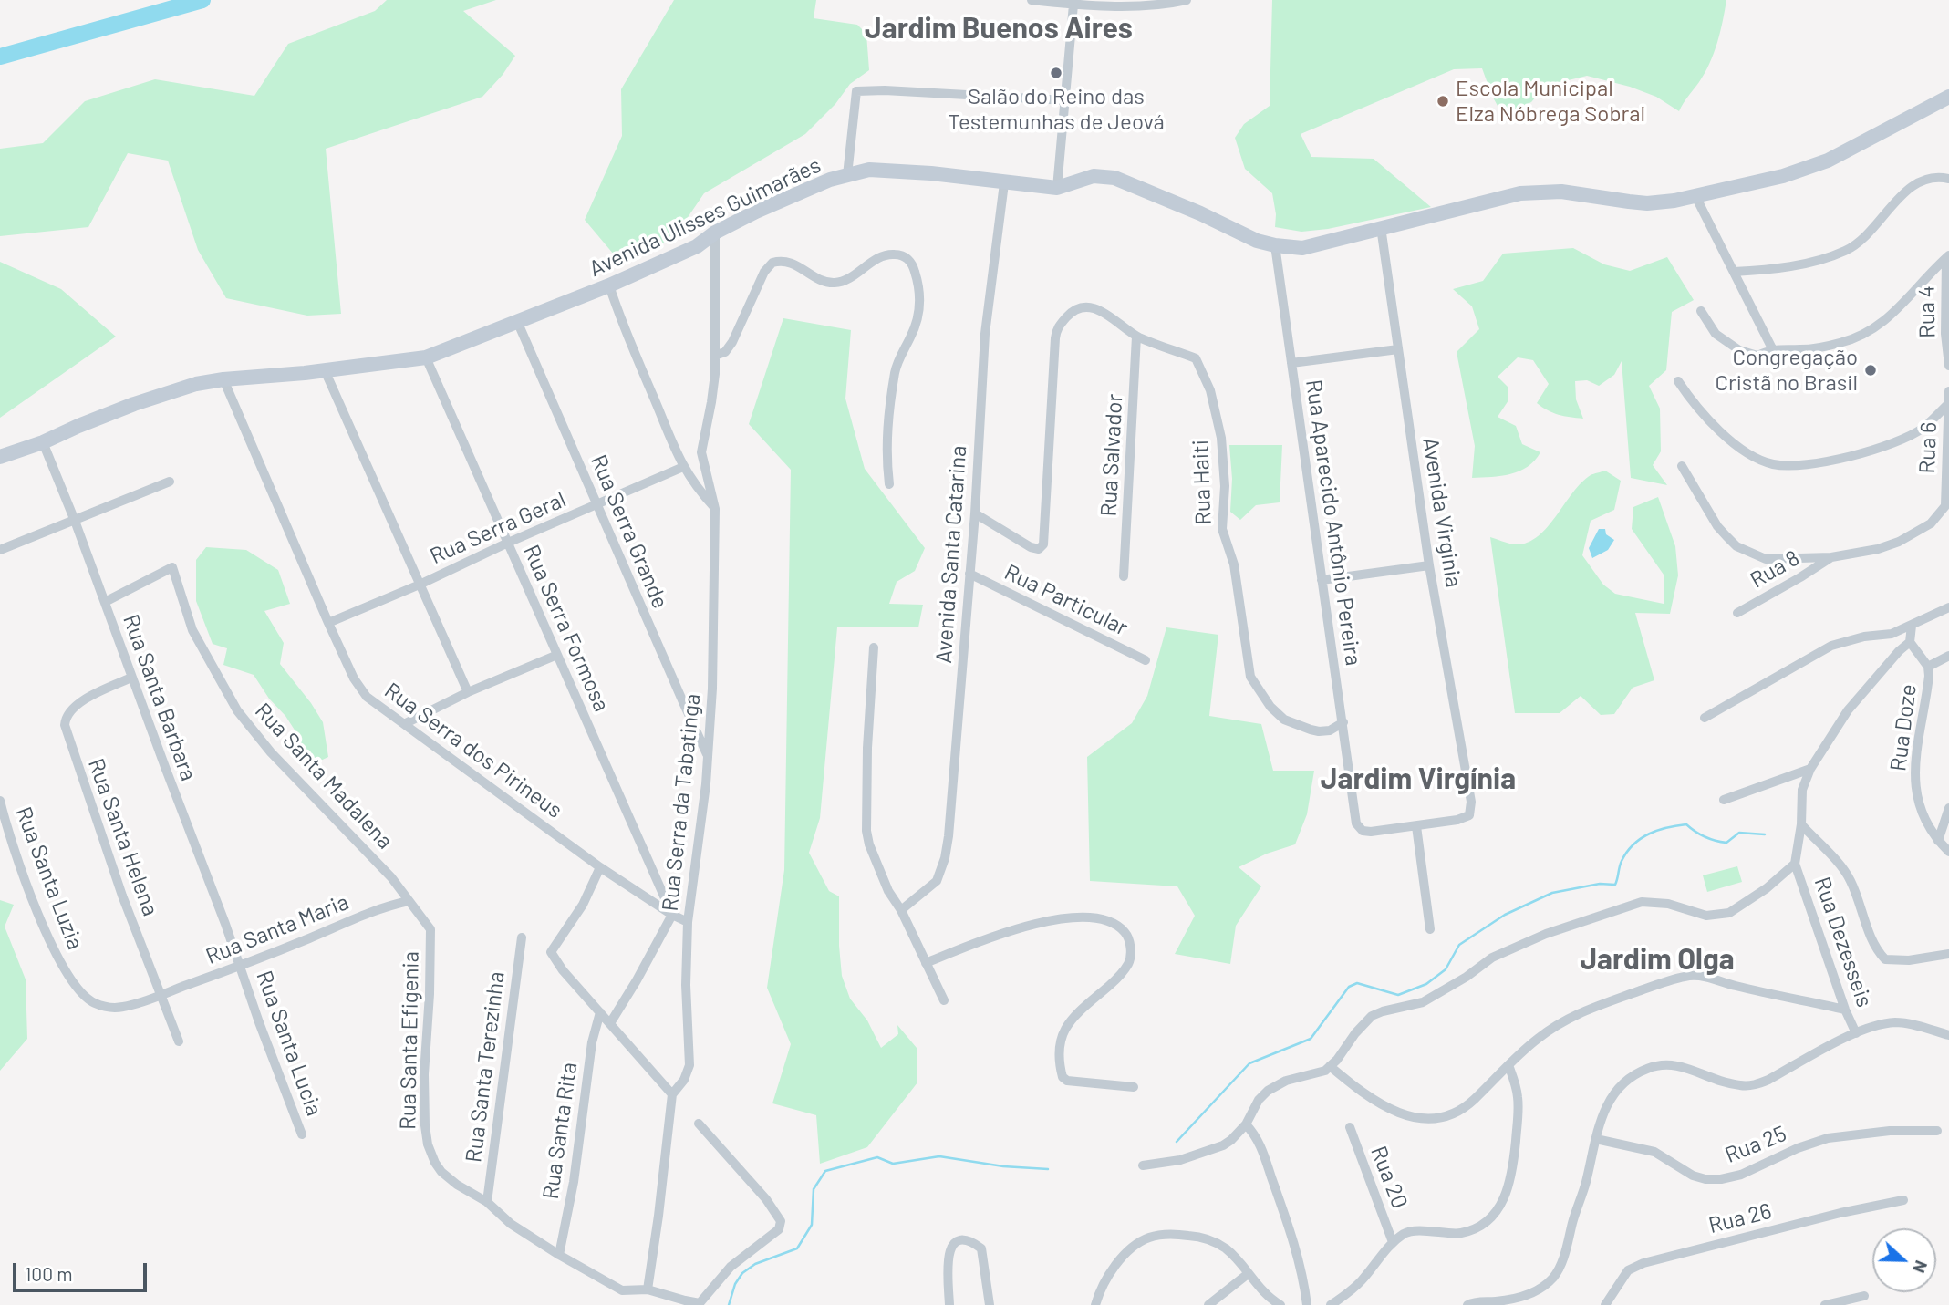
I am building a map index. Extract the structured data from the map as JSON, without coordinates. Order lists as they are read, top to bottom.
{
  "streets": {
    "main road": ["Avenida Ulisses Guimarães"],
    "street": [
      "Rua 4",
      "Rua 6",
      "Rua Salvador",
      "Rua Haiti",
      "Avenida Virginia",
      "Rua Aparecido Antônio Pereira",
      "Rua Serra Geral",
      "Rua Serra Grande",
      "Avenida Santa Catarina",
      "Rua 8",
      "Rua Particular",
      "Rua Serra Formosa",
      "Rua Santa Barbara",
      "Rua Doze",
      "Rua Serra dos Pirineus",
      "Rua Santa Madalena",
      "Rua Serra da Tabatinga",
      "Rua Santa Helena",
      "Rua Santa Luzia",
      "Rua Santa Maria",
      "Rua Dezesseis",
      "Rua Santa Efigenia",
      "Rua Santa Lucia",
      "Rua Santa Terezinha",
      "Rua Santa Rita",
      "Rua 25",
      "Rua 20",
      "Rua 26"
    ]
  },
  "crossings": [
    ["Avenida Ulisses Guimarães", "Avenida Virginia"],
    ["Avenida Ulisses Guimarães", "Rua Aparecido Antônio Pereira"],
    ["Avenida Ulisses Guimarães", "Rua Serra Grande"],
    ["Avenida Ulisses Guimarães", "Avenida Santa Catarina"],
    ["Avenida Ulisses Guimarães", "Rua Serra Formosa"],
    ["Avenida Ulisses Guimarães", "Rua Santa Barbara"],
    ["Avenida Ulisses Guimarães", "Rua Serra dos Pirineus"],
    ["Avenida Ulisses Guimarães", "Rua Serra da Tabatinga"],
    ["Rua Salvador", "Rua Haiti"],
    ["Rua Haiti", "Rua Aparecido Antônio Pereira"],
    ["Rua Haiti", "Avenida Santa Catarina"],
    ["Avenida Virginia", "Rua Aparecido Antônio Pereira"],
    ["Rua Serra Geral", "Rua Serra Grande"],
    ["Rua Serra Geral", "Rua Serra Formosa"],
    ["Rua Serra Geral", "Rua Serra dos Pirineus"],
    ["Rua Serra Grande", "Rua Serra da Tabatinga"],
    ["Avenida Santa Catarina", "Rua Particular"],
    ["Rua Serra Formosa", "Rua Serra dos Pirineus"],
    ["Rua Santa Barbara", "Rua Santa Madalena"],
    ["Rua Santa Barbara", "Rua Santa Helena"],
    ["Rua Santa Barbara", "Rua Santa Maria"],
    ["Rua Santa Barbara", "Rua Santa Lucia"],
    ["Rua Serra dos Pirineus", "Rua Serra da Tabatinga"],
    ["Rua Santa Madalena", "Rua Santa Maria"],
    ["Rua Santa Madalena", "Rua Santa Efigenia"],
    ["Rua Santa Helena", "Rua Santa Luzia"],
    ["Rua Santa Helena", "Rua Santa Maria"],
    ["Rua Santa Luzia", "Rua Santa Maria"],
    ["Rua Santa Maria", "Rua Santa Efigenia"],
    ["Rua Santa Maria", "Rua Santa Lucia"],
    ["Rua Santa Efigenia", "Rua Santa Terezinha"],
    ["Rua Santa Efigenia", "Rua Santa Rita"]
  ],
  "districts": ["Jardim Buenos Aires", "Jardim Virgínia", "Jardim Olga"],
  "places": ["Salão do Reino das Testemunhas de Jeová", "Escola Municipal Elza Nóbrega Sobral", "Congregação Cristã no Brasil"],
  "scale_bar": "100 m",
  "north": "right"
}
